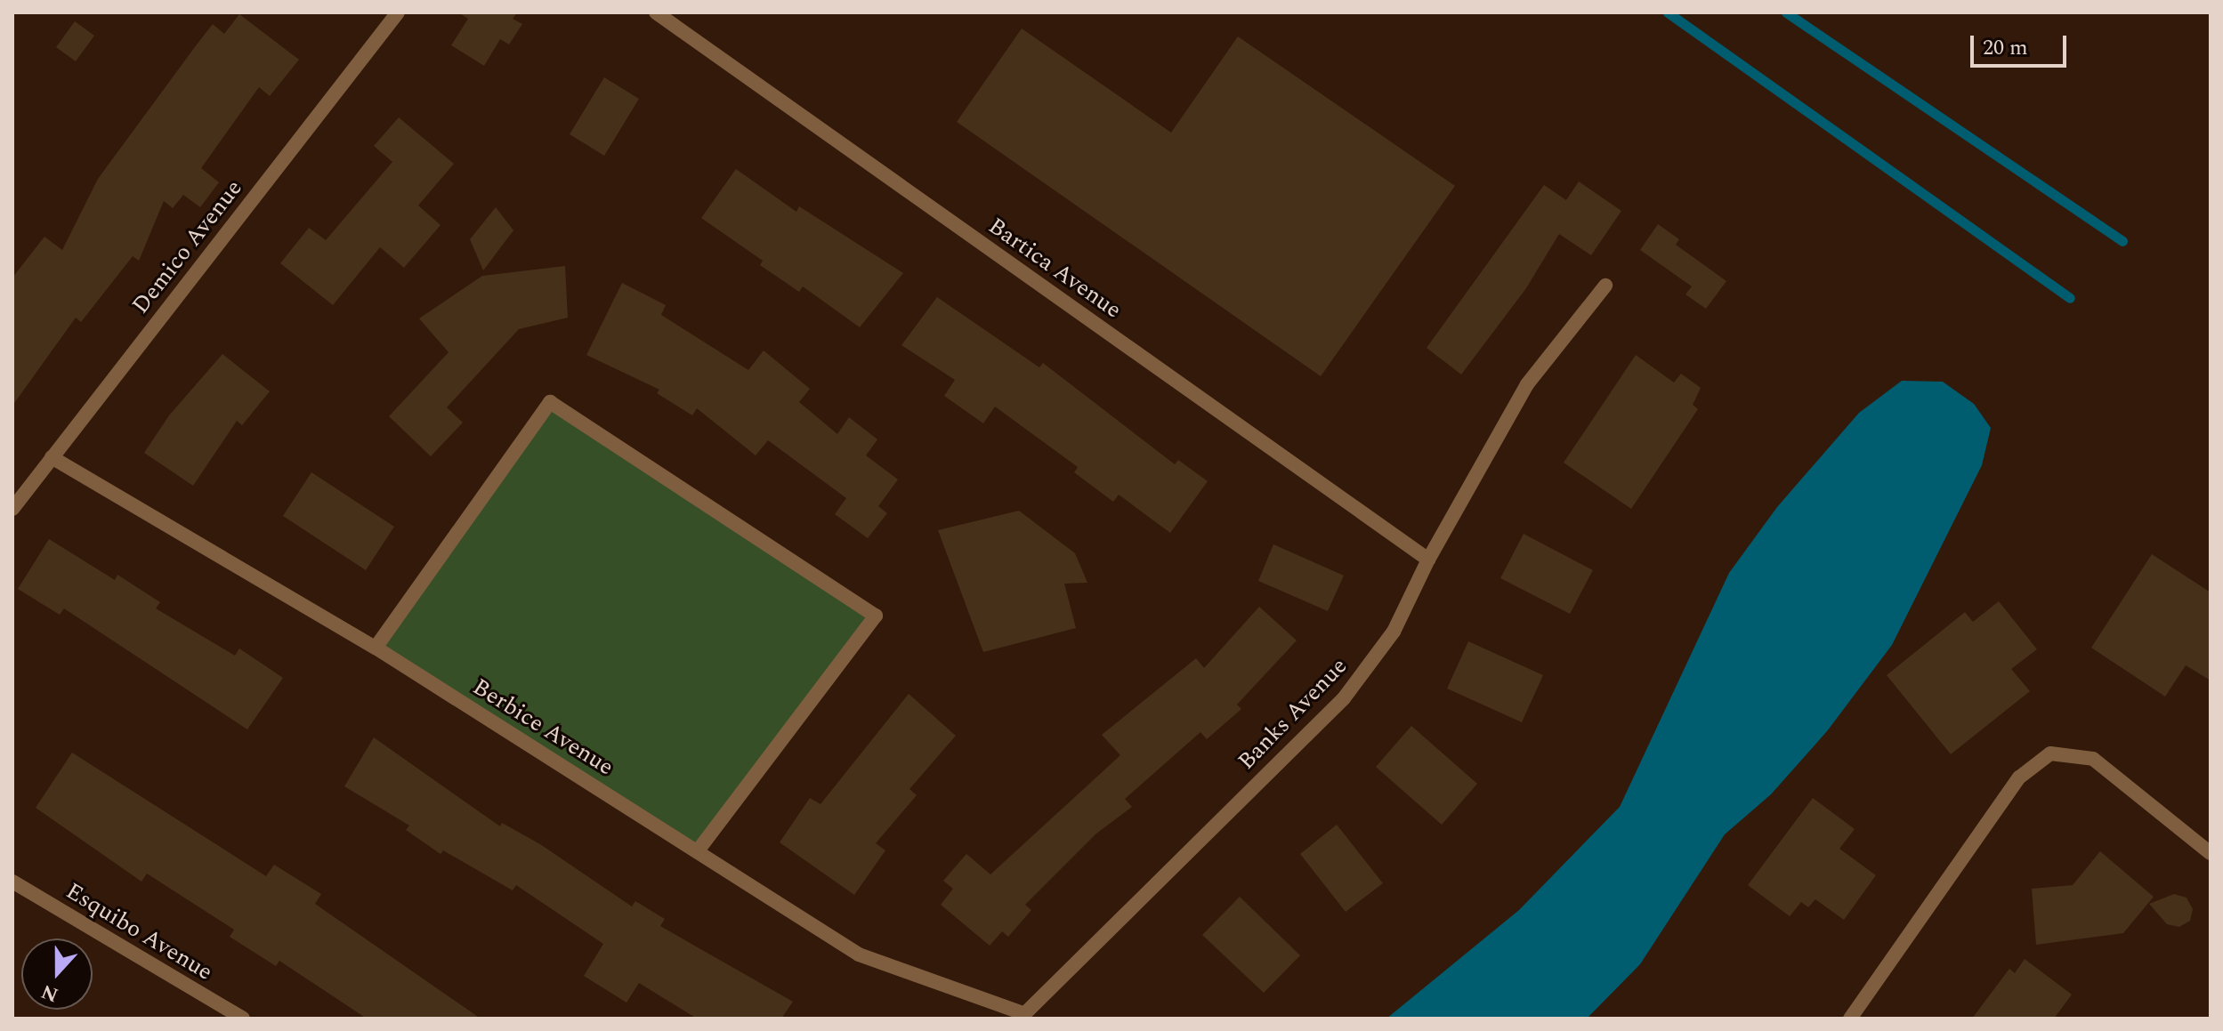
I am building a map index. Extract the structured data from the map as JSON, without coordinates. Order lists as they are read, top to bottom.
{
  "streets": {
    "street": [
      "Demico Avenue",
      "Bartica Avenue",
      "Banks Avenue",
      "Berbice Avenue",
      "Esquibo Avenue"
    ]
  },
  "crossings": [
    ["Demico Avenue", "Berbice Avenue"],
    ["Bartica Avenue", "Banks Avenue"],
    ["Banks Avenue", "Berbice Avenue"]
  ],
  "scale_bar": "20 m",
  "north": "bottom"
}
